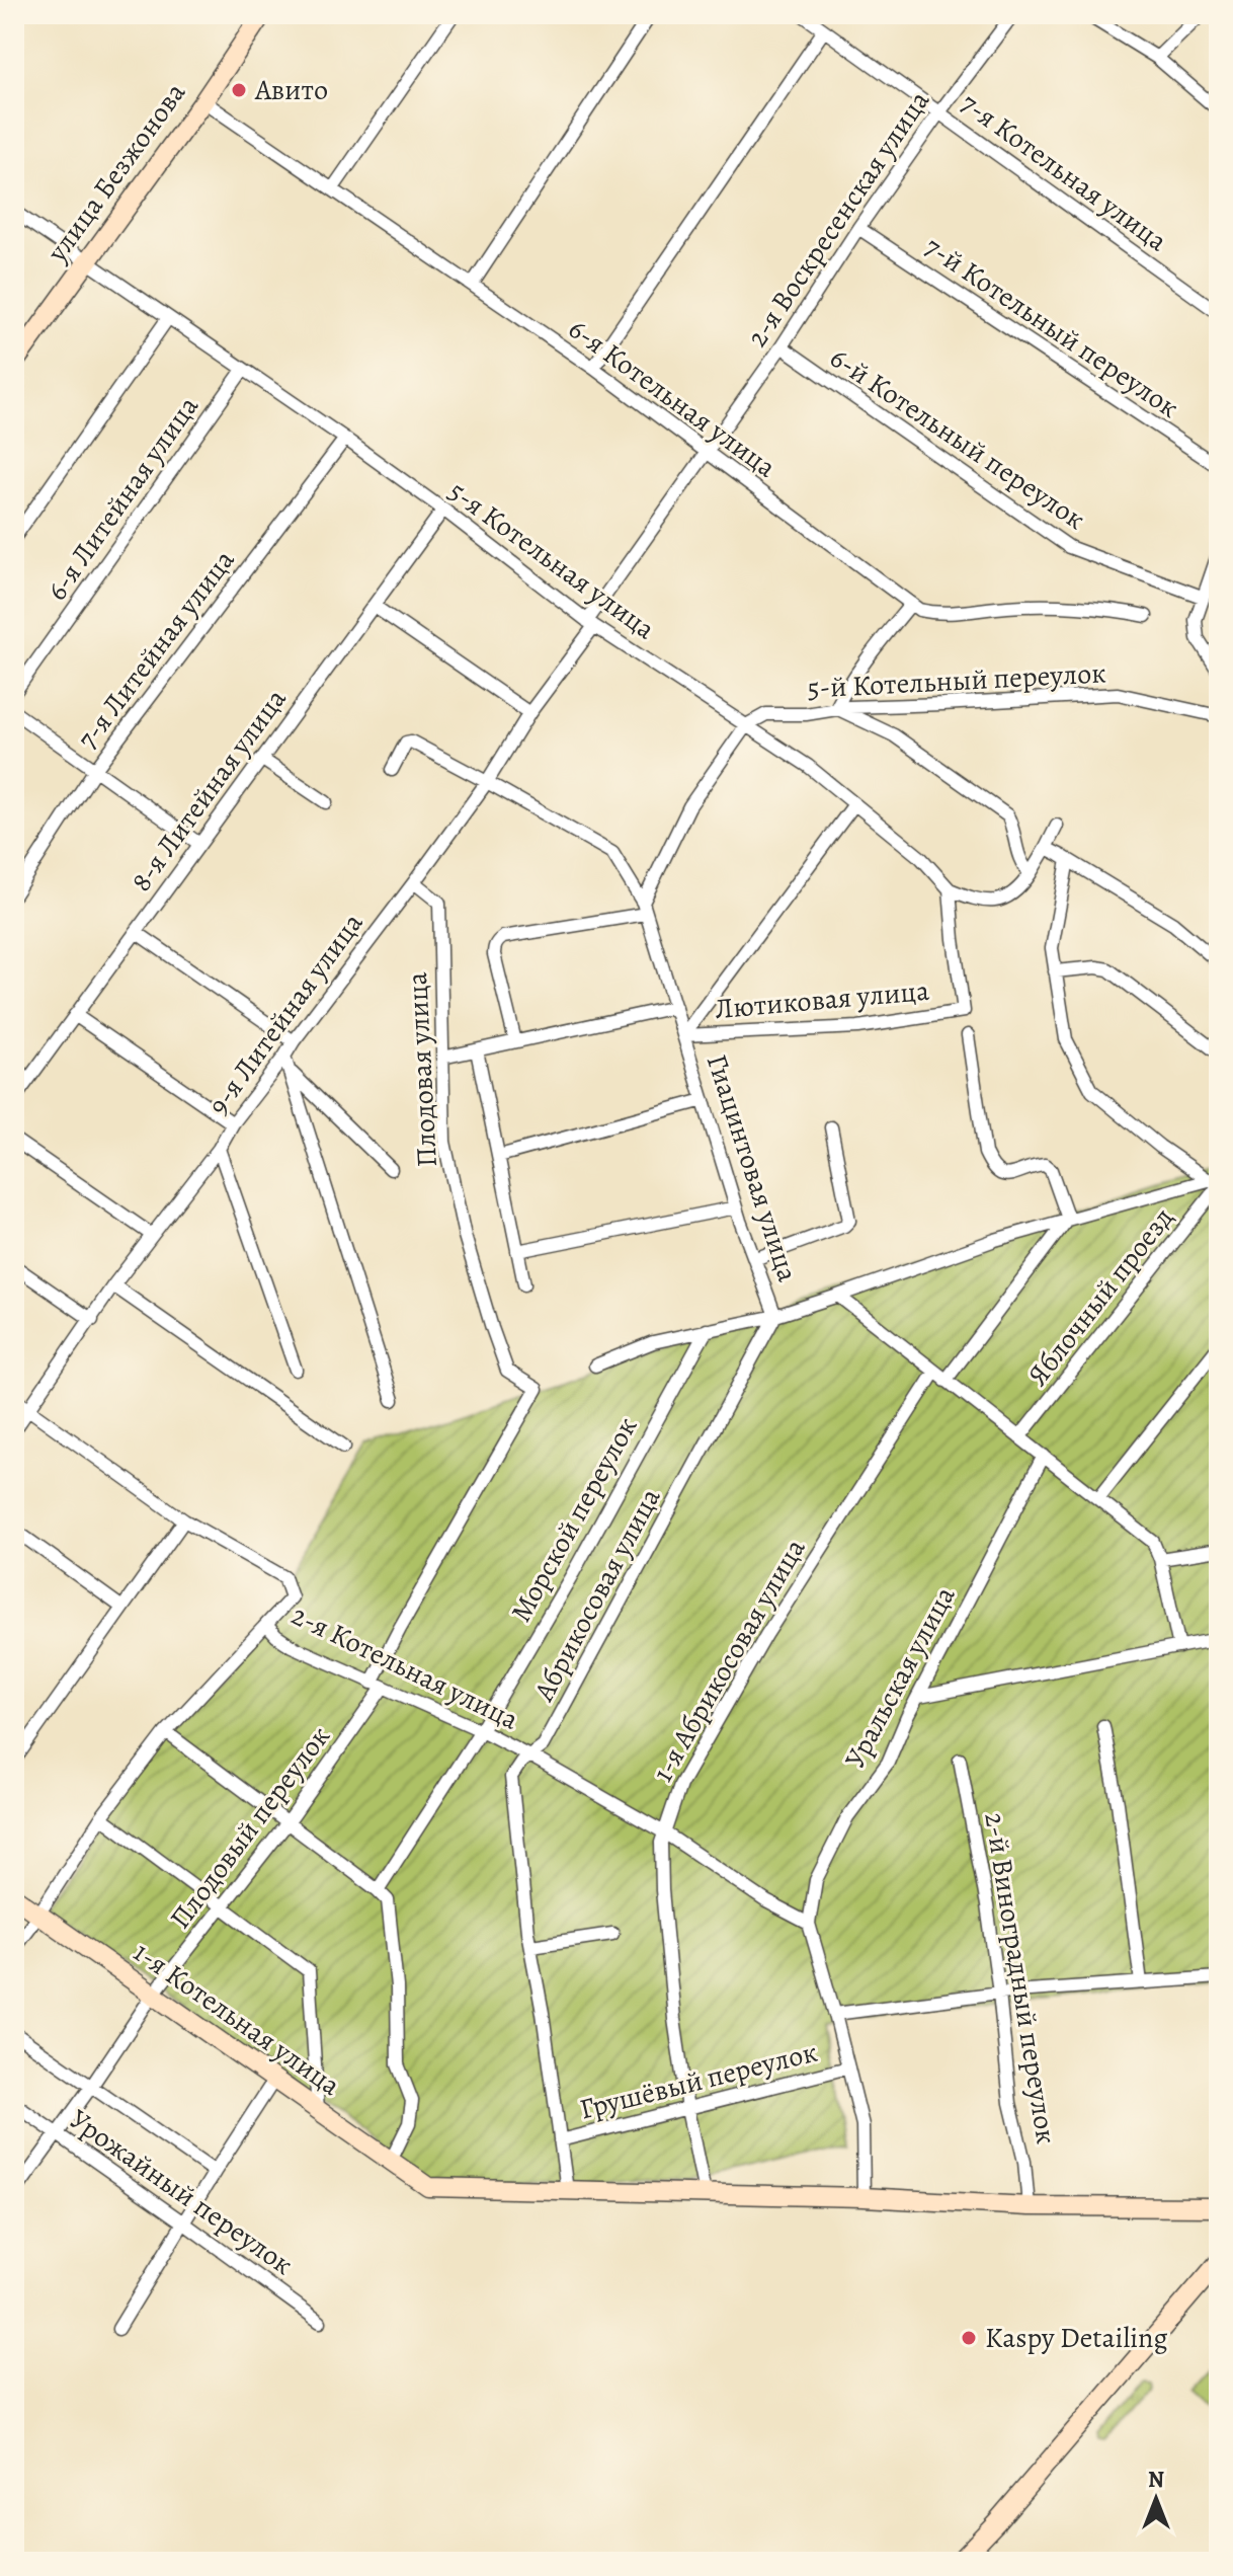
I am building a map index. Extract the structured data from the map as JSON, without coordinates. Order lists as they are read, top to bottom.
{
  "streets": {
    "street": [
      "улица Безжонова",
      "7-я Котельная улица",
      "2-я Воскресенская улица",
      "7-й Котельный переулок",
      "6-я Котельная улица",
      "6-й Котельный переулок",
      "6-я Литейная улица",
      "5-я Котельная улица",
      "7-я Литейная улица",
      "5-й Котельный переулок",
      "8-я Литейная улица",
      "Лютиковая улица",
      "9-я Литейная улица",
      "Плодовая улица",
      "Гиацинтовая улица",
      "Яблочный проезд",
      "Морской переулок",
      "Абрикосовая улица",
      "1-я Абрикосовая улица",
      "2-я Котельная улица",
      "Уральская улица",
      "Плодовый переулок",
      "2-й Виноградный переулок",
      "1-я Котельная улица",
      "Грушёвый переулок",
      "Урожайный переулок"
    ]
  },
  "crossings": [
    ["улица Безжонова", "6-я Котельная улица"],
    ["улица Безжонова", "5-я Котельная улица"],
    ["7-я Котельная улица", "2-я Воскресенская улица"],
    ["2-я Воскресенская улица", "7-й Котельный переулок"],
    ["2-я Воскресенская улица", "6-я Котельная улица"],
    ["2-я Воскресенская улица", "6-й Котельный переулок"],
    ["2-я Воскресенская улица", "5-я Котельная улица"],
    ["2-я Воскресенская улица", "9-я Литейная улица"],
    ["6-я Литейная улица", "5-я Котельная улица"],
    ["5-я Котельная улица", "7-я Литейная улица"],
    ["5-я Котельная улица", "5-й Котельный переулок"],
    ["5-я Котельная улица", "8-я Литейная улица"],
    ["5-я Котельная улица", "Лютиковая улица"],
    ["5-я Котельная улица", "9-я Литейная улица"],
    ["5-я Котельная улица", "Гиацинтовая улица"],
    ["Лютиковая улица", "Гиацинтовая улица"],
    ["9-я Литейная улица", "Плодовая улица"],
    ["9-я Литейная улица", "Гиацинтовая улица"],
    ["9-я Литейная улица", "2-я Котельная улица"],
    ["Плодовая улица", "Плодовый переулок"],
    ["Гиацинтовая улица", "Абрикосовая улица"],
    ["Морской переулок", "2-я Котельная улица"],
    ["Абрикосовая улица", "2-я Котельная улица"],
    ["Абрикосовая улица", "1-я Котельная улица"],
    ["Абрикосовая улица", "Грушёвый переулок"],
    ["1-я Абрикосовая улица", "2-я Котельная улица"],
    ["1-я Абрикосовая улица", "Грушёвый переулок"],
    ["2-я Котельная улица", "Уральская улица"],
    ["2-я Котельная улица", "Плодовый переулок"],
    ["Плодовый переулок", "1-я Котельная улица"],
    ["Плодовый переулок", "Урожайный переулок"]
  ],
  "places": ["Авито", "Kaspy Detailing"],
  "north": "top"
}
